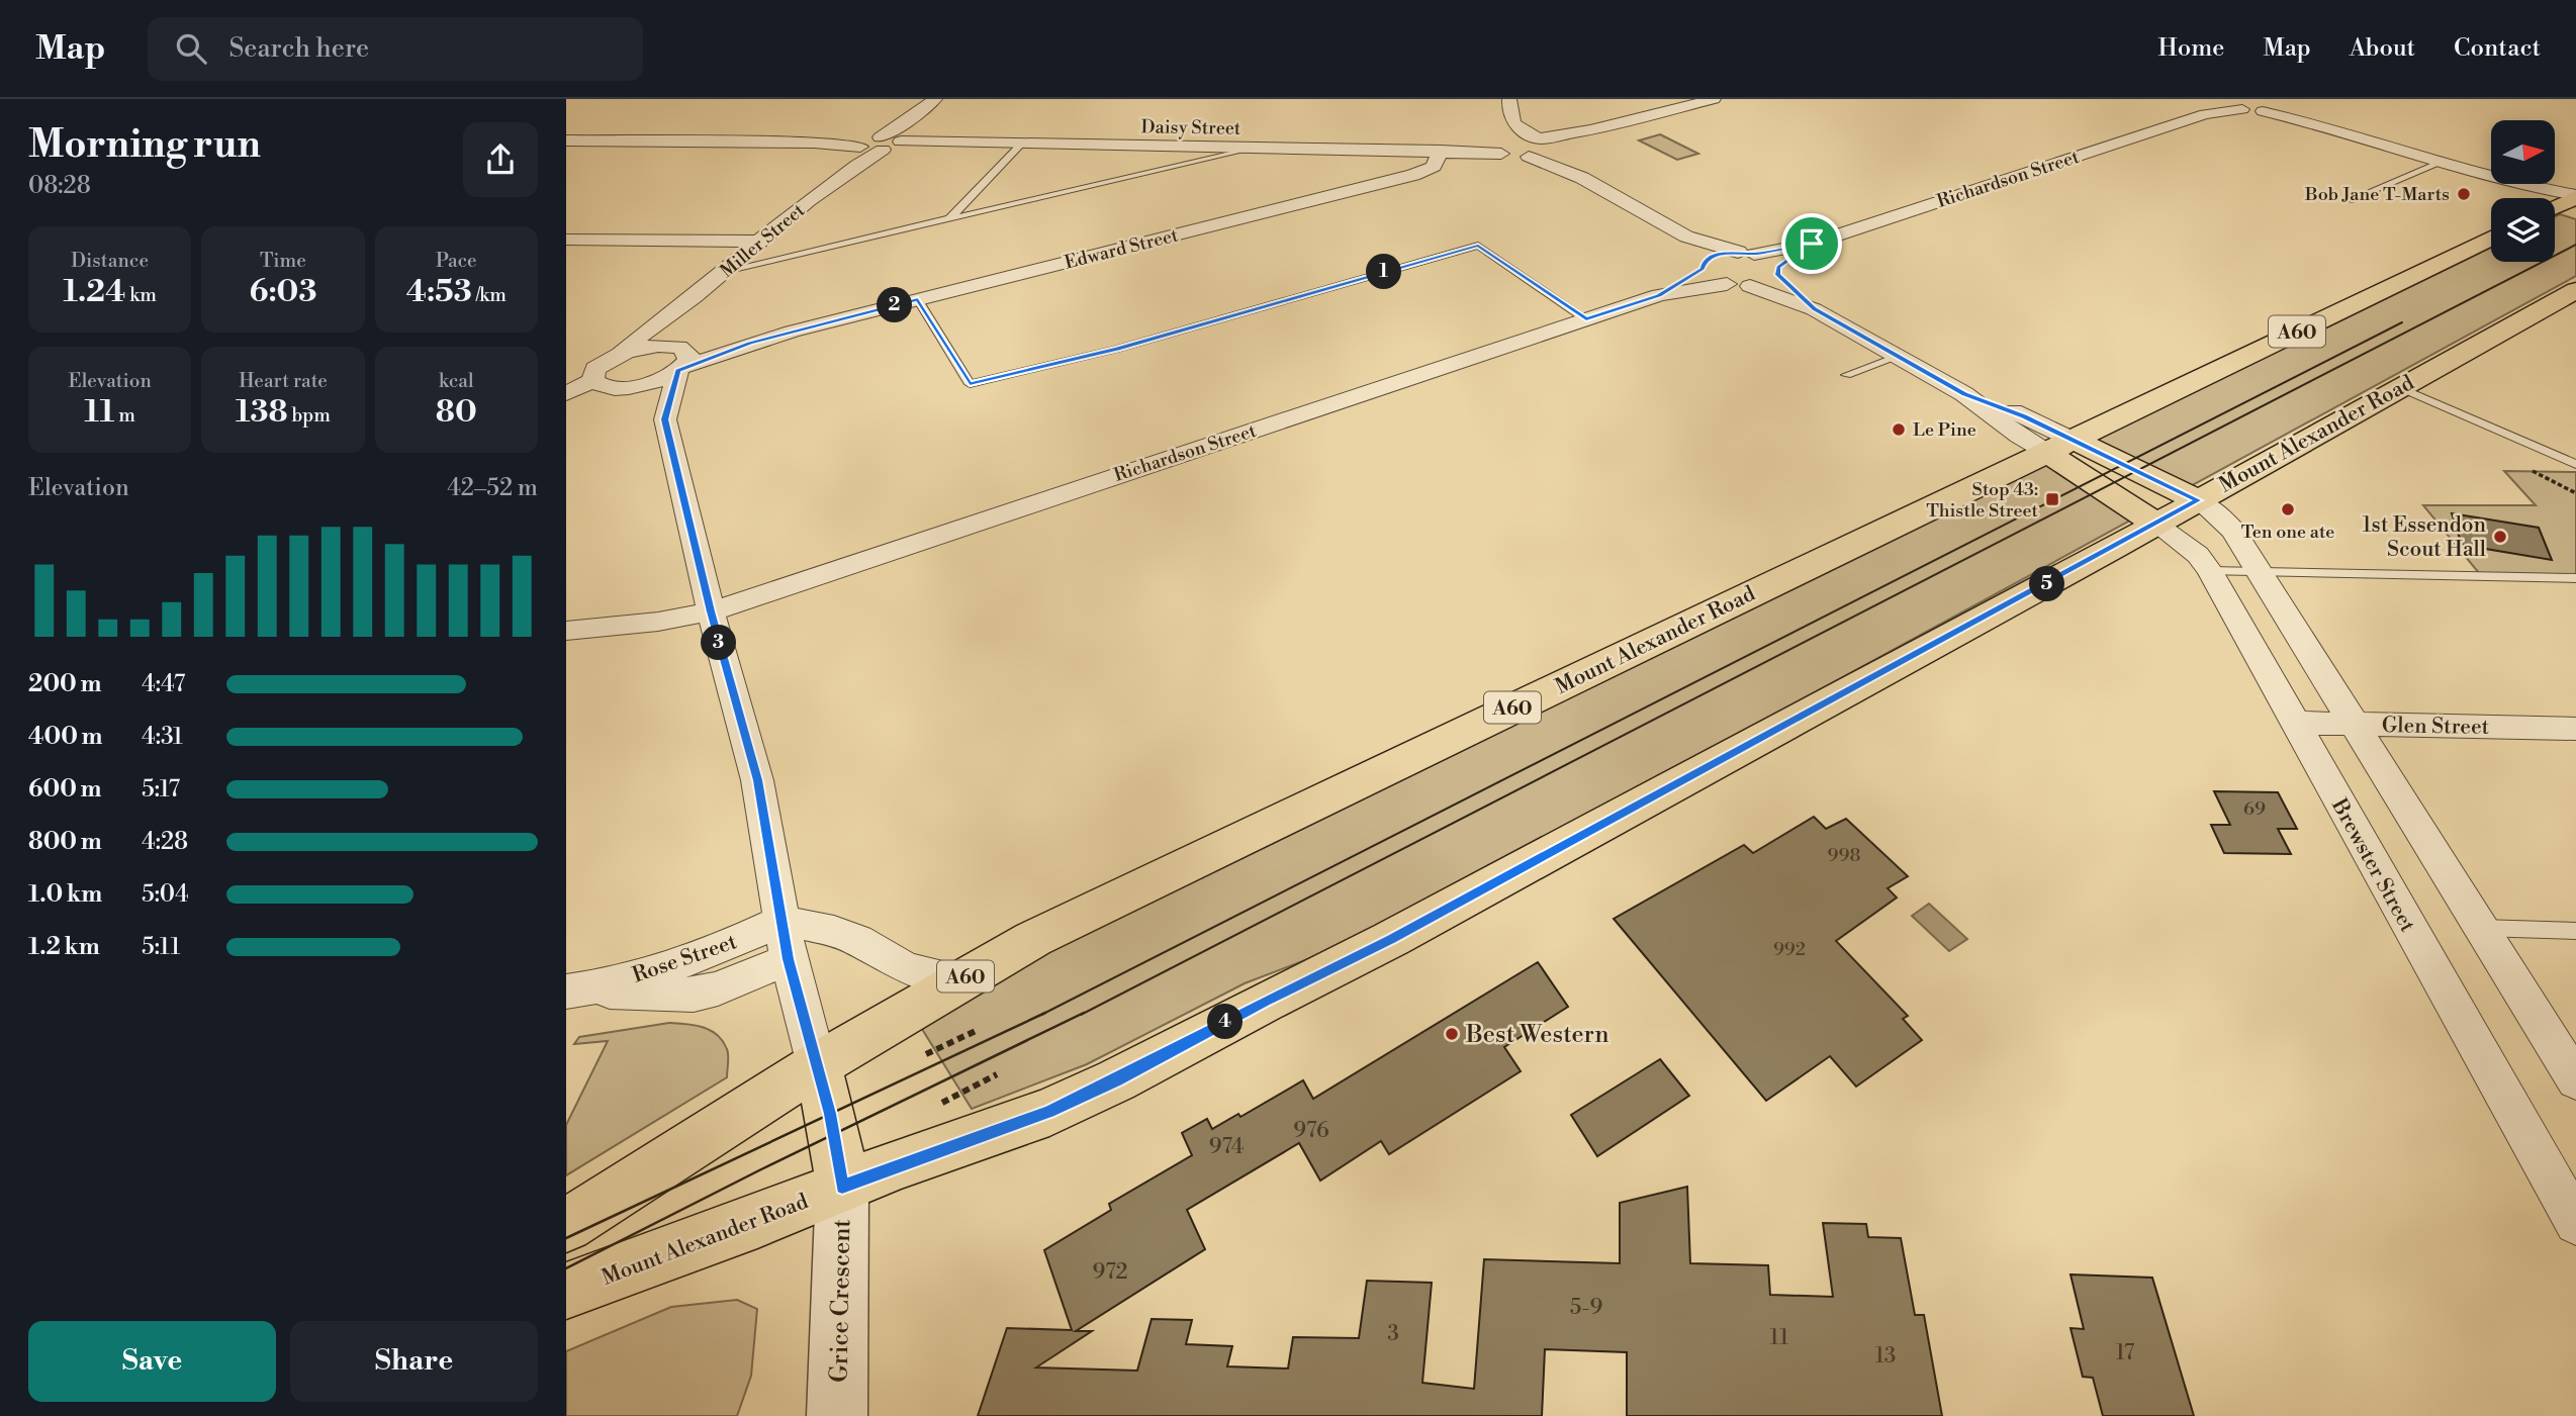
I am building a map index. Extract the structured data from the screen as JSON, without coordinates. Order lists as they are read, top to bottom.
{
  "streets": {
    "main road": ["A60", "Mount Alexander Road"],
    "street": [
      "Daisy Street",
      "Richardson Street",
      "Miller Street",
      "Edward Street",
      "Glen Street",
      "Brewster Street",
      "Rose Street",
      "Grice Crescent"
    ]
  },
  "crossings": [
    ["Daisy Street", "Miller Street"],
    ["Daisy Street", "Edward Street"],
    ["Miller Street", "Edward Street"],
    ["Mount Alexander Road", "Brewster Street"],
    ["Mount Alexander Road", "Grice Crescent"],
    ["Glen Street", "Brewster Street"]
  ],
  "places": {
    "other": [
      "Bob Jane T-Marts",
      "Le Pine",
      "Ten one ate",
      "1st Essendon Scout Hall",
      "Best Western"
    ],
    "transit": ["Stop 43: Thistle Street"]
  },
  "house_numbers": [
    "69",
    "998",
    "992",
    "976",
    "974",
    "972",
    "5-9",
    "3",
    "11",
    "17",
    "13"
  ],
  "north": "right",
  "page": {
    "header": "Map",
    "search": "Search here",
    "nav": [
      "Home",
      "Map",
      "About",
      "Contact"
    ],
    "heading": ["Morning run", "08:28"],
    "stats": [
      ["Distance", "1.24 km"],
      ["Time", "6:03"],
      ["Pace", "4:53 /km"],
      ["Elevation", "11 m"],
      ["Heart rate", "138 bpm"],
      ["kcal", "80"]
    ],
    "pins": [
      "1",
      "2",
      "5",
      "3",
      "4"
    ],
    "chart": ["Elevation", "42–52 m"],
    "list": [
      {
        "name": "200 m",
        "note": "4:47"
      },
      {
        "name": "400 m",
        "note": "4:31"
      },
      {
        "name": "600 m",
        "note": "5:17"
      },
      {
        "name": "800 m",
        "note": "4:28"
      },
      {
        "name": "1.0 km",
        "note": "5:04"
      },
      {
        "name": "1.2 km",
        "note": "5:11"
      }
    ],
    "buttons": ["Save", "Share"]
  }
}
